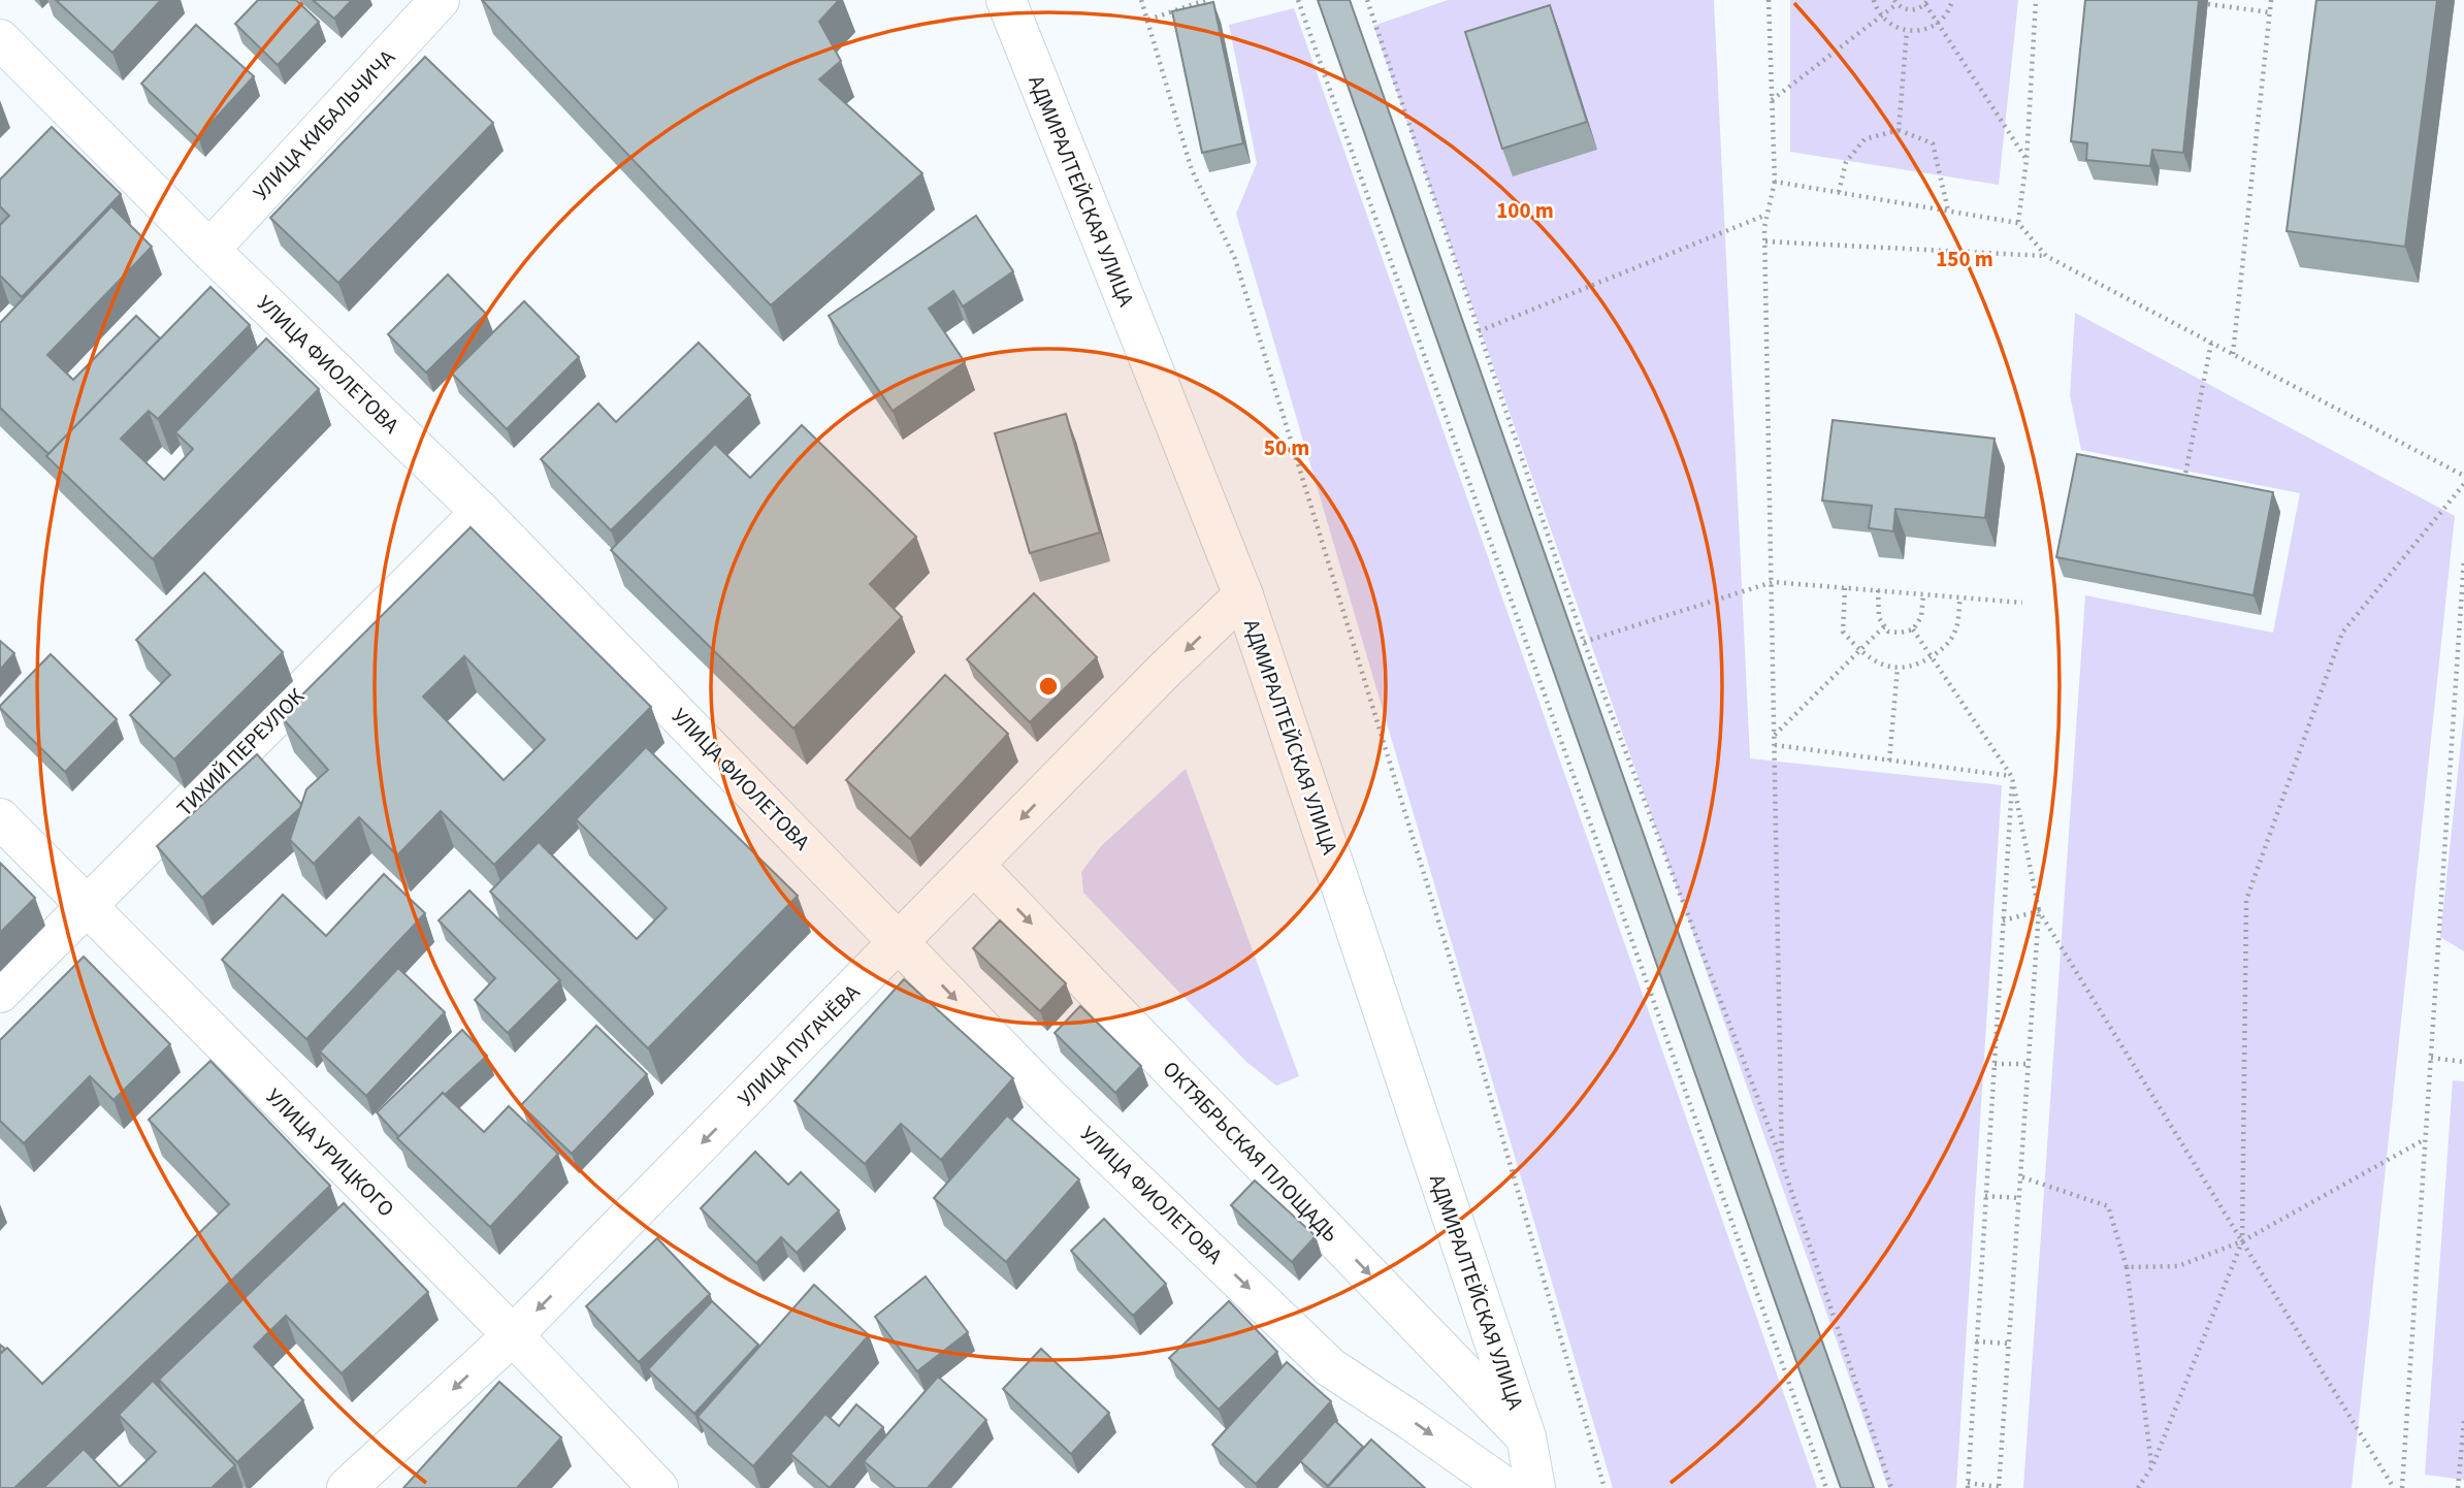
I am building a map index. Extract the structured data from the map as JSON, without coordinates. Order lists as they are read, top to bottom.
{
  "streets": {
    "street": [
      "УЛИЦА КИБАЛЬЧИЧА",
      "АДМИРАЛТЕЙСКАЯ УЛИЦА",
      "УЛИЦА ФИОЛЕТОВА",
      "ТИХИЙ ПЕРЕУЛОК",
      "УЛИЦА ПУГАЧЁВА",
      "ОКТЯБРЬСКАЯ ПЛОЩАДЬ",
      "УЛИЦА УРИЦКОГО"
    ]
  },
  "crossings": [
    ["УЛИЦА КИБАЛЬЧИЧА", "УЛИЦА ФИОЛЕТОВА"],
    ["АДМИРАЛТЕЙСКАЯ УЛИЦА", "УЛИЦА ПУГАЧЁВА"],
    ["АДМИРАЛТЕЙСКАЯ УЛИЦА", "ОКТЯБРЬСКАЯ ПЛОЩАДЬ"],
    ["УЛИЦА ФИОЛЕТОВА", "ТИХИЙ ПЕРЕУЛОК"],
    ["УЛИЦА ФИОЛЕТОВА", "УЛИЦА ПУГАЧЁВА"],
    ["ТИХИЙ ПЕРЕУЛОК", "УЛИЦА УРИЦКОГО"],
    ["УЛИЦА ПУГАЧЁВА", "ОКТЯБРЬСКАЯ ПЛОЩАДЬ"],
    ["УЛИЦА ПУГАЧЁВА", "УЛИЦА УРИЦКОГО"]
  ],
  "one_way": ["УЛИЦА ФИОЛЕТОВА", "УЛИЦА ПУГАЧЁВА", "ОКТЯБРЬСКАЯ ПЛОЩАДЬ"],
  "rings": ["100 m", "150 m", "50 m"]
}
